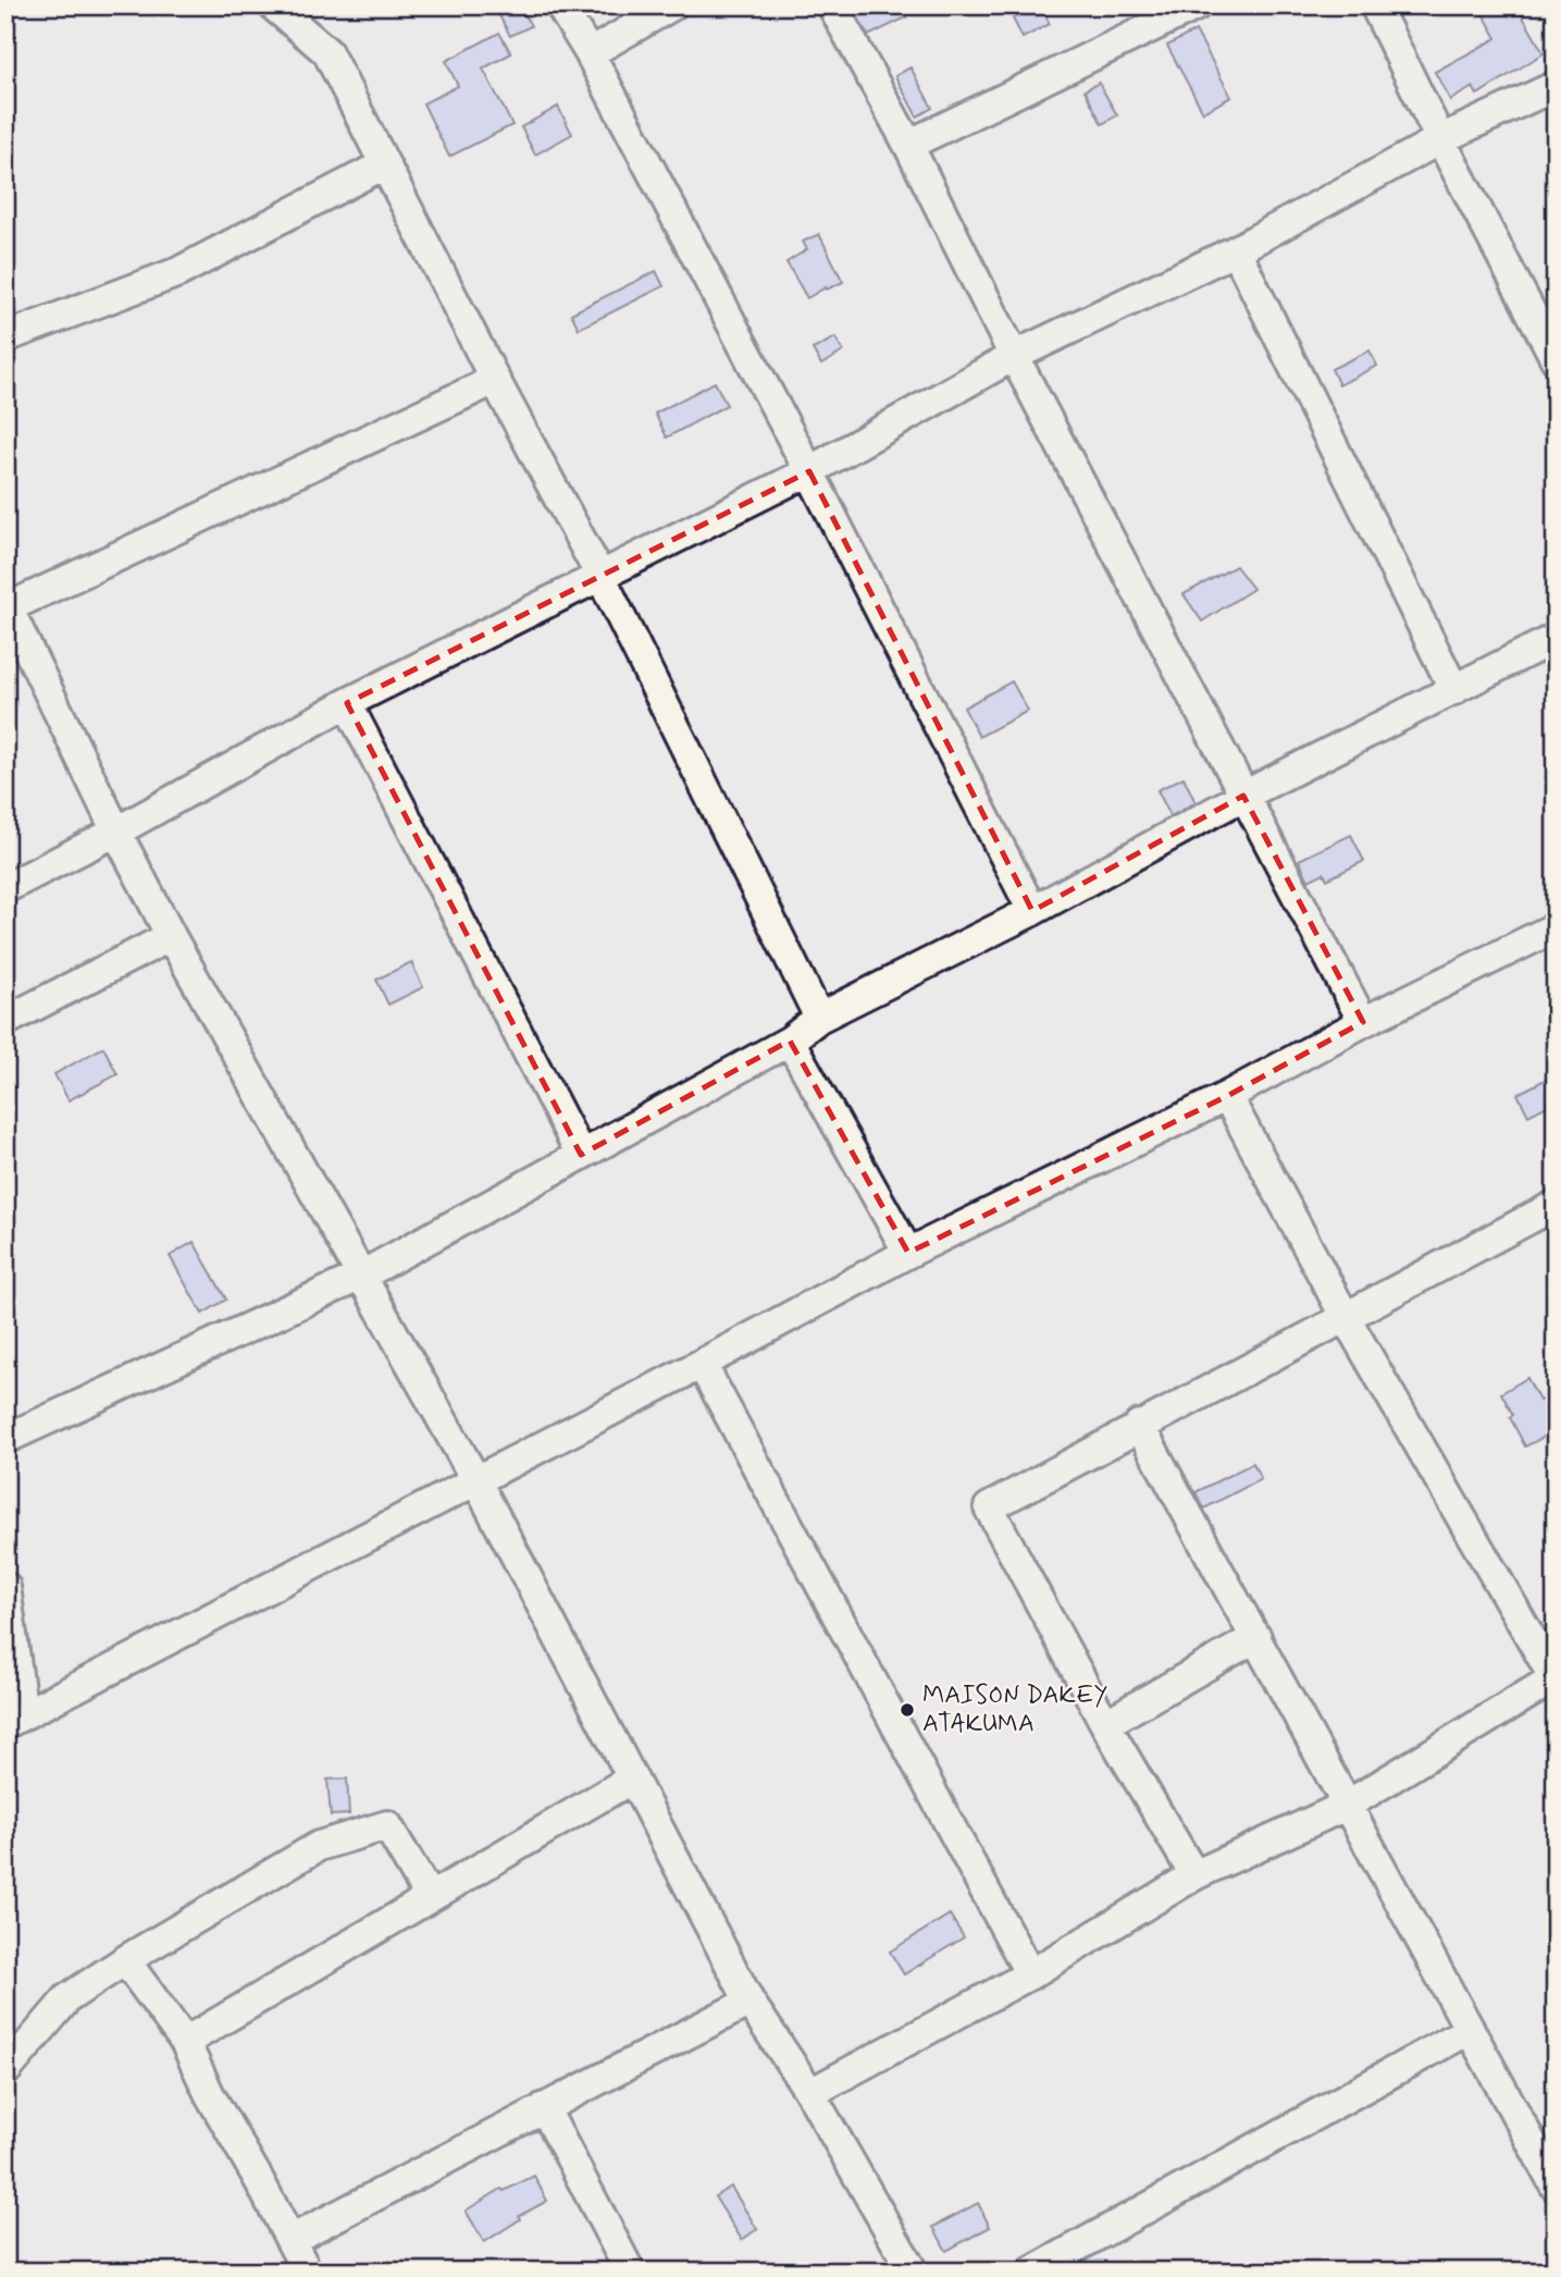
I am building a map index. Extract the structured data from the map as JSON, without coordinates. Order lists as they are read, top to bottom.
{
  "places": ["MAISON DAKEY ATAKUMA"]
}
